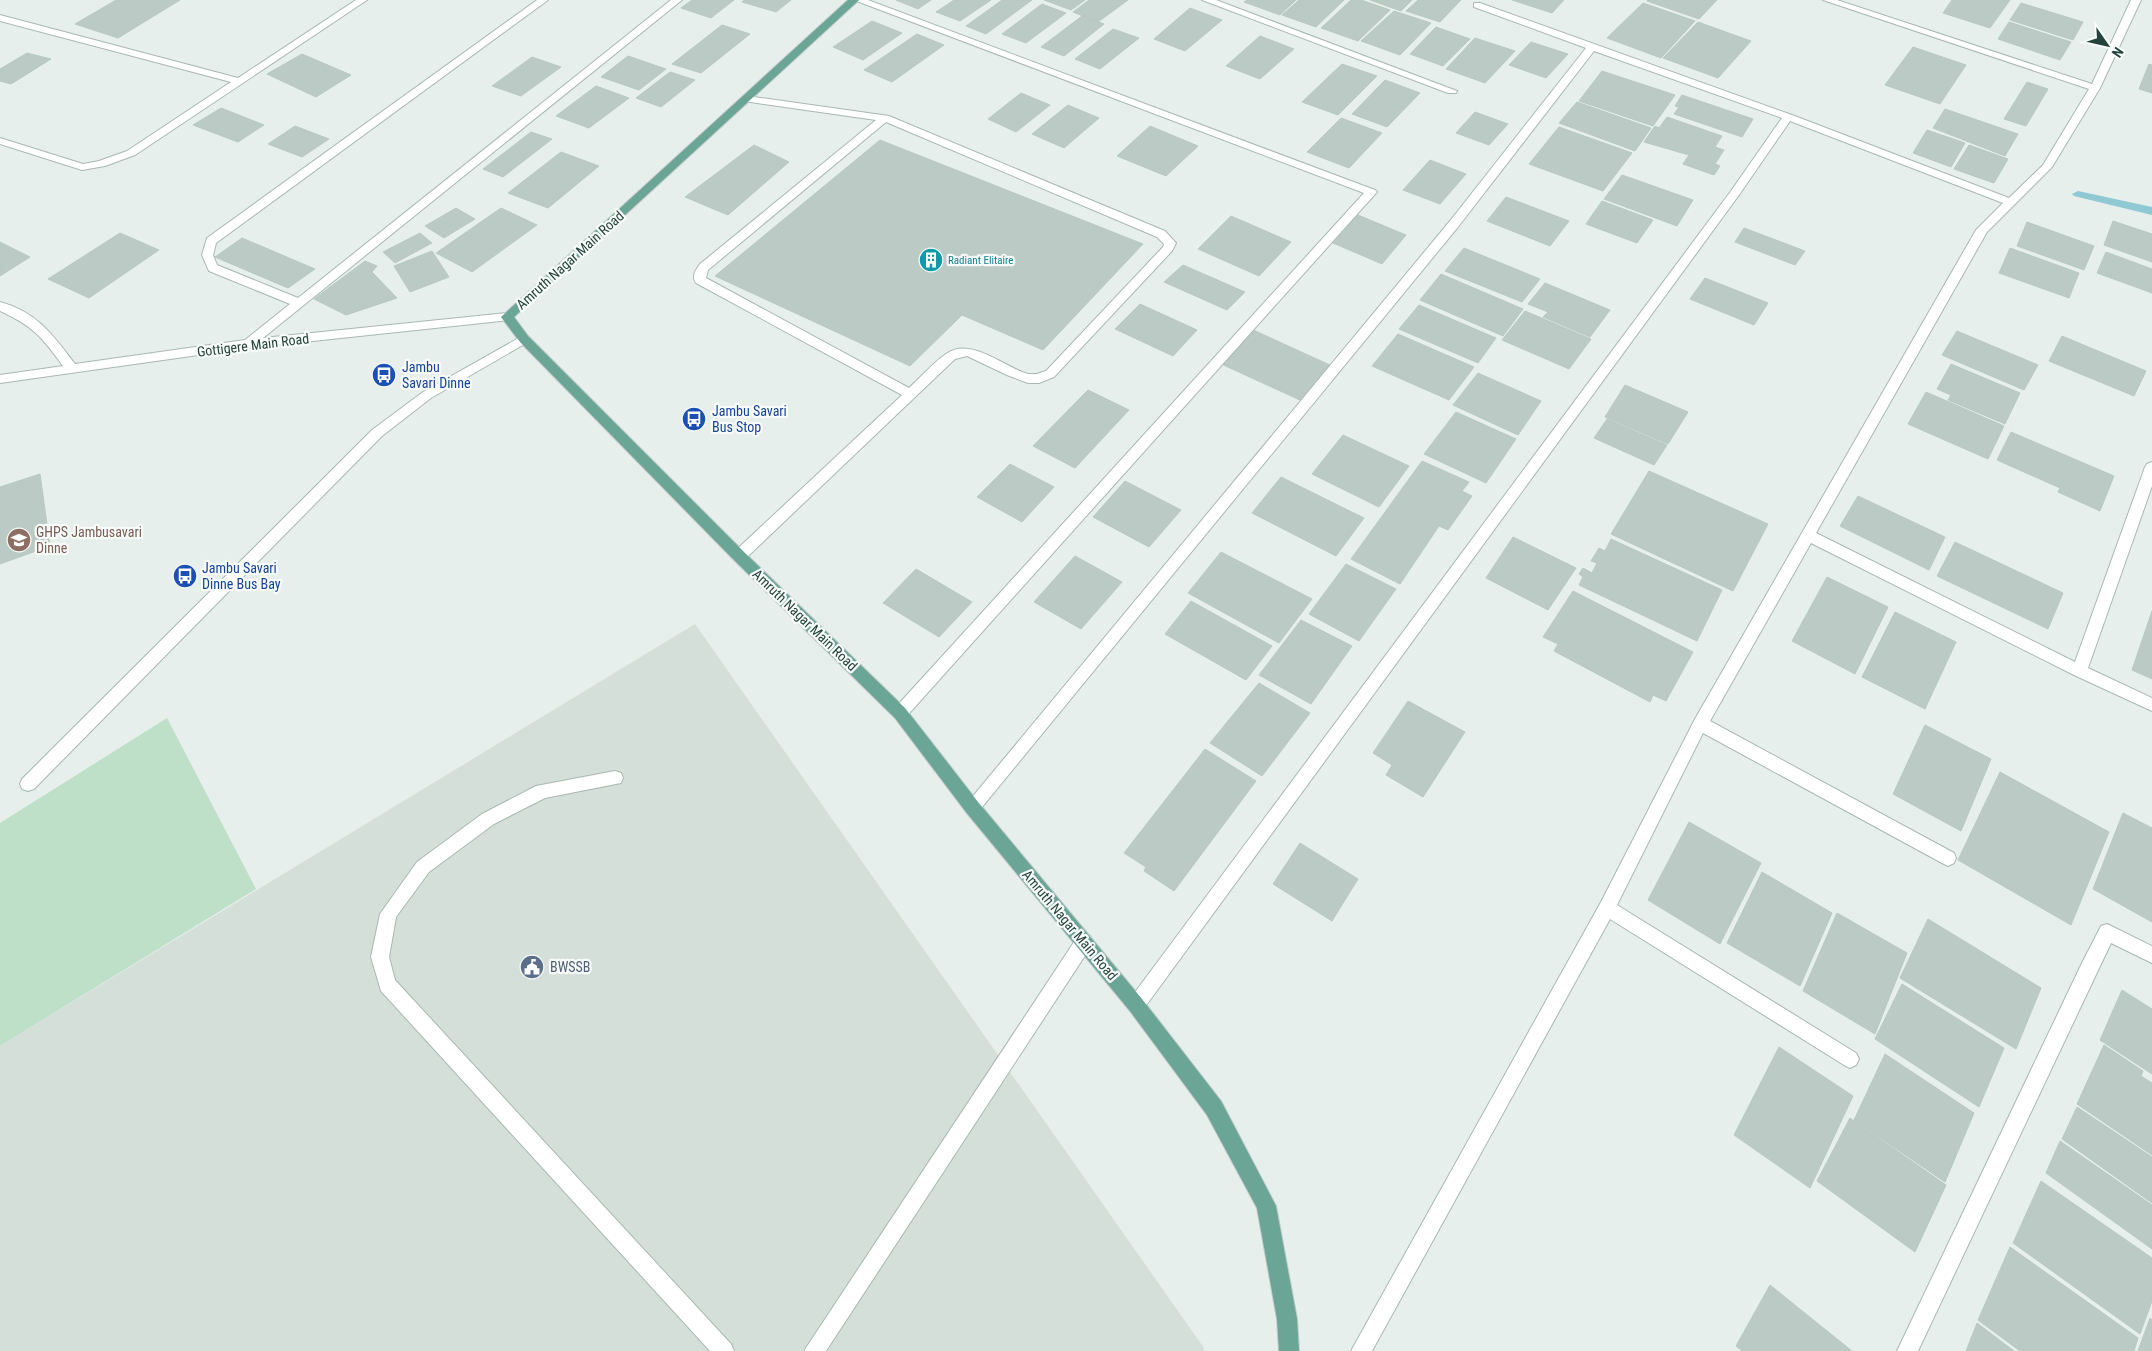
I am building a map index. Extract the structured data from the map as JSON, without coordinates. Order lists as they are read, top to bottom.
{
  "streets": {
    "main road": ["Amruth Nagar Main Road"],
    "street": ["Gottigere Main Road"]
  },
  "crossings": [
    ["Amruth Nagar Main Road", "Gottigere Main Road"]
  ],
  "places": {
    "building": ["Radiant Elitaire"],
    "bus stop": ["Jambu Savari Dinne", "Jambu Savari Bus Stop", "Jambu Savari Dinne Bus Bay"],
    "school or university": ["GHPS Jambusavari Dinne"],
    "public building": ["BWSSB"]
  },
  "north": "bottom right"
}
